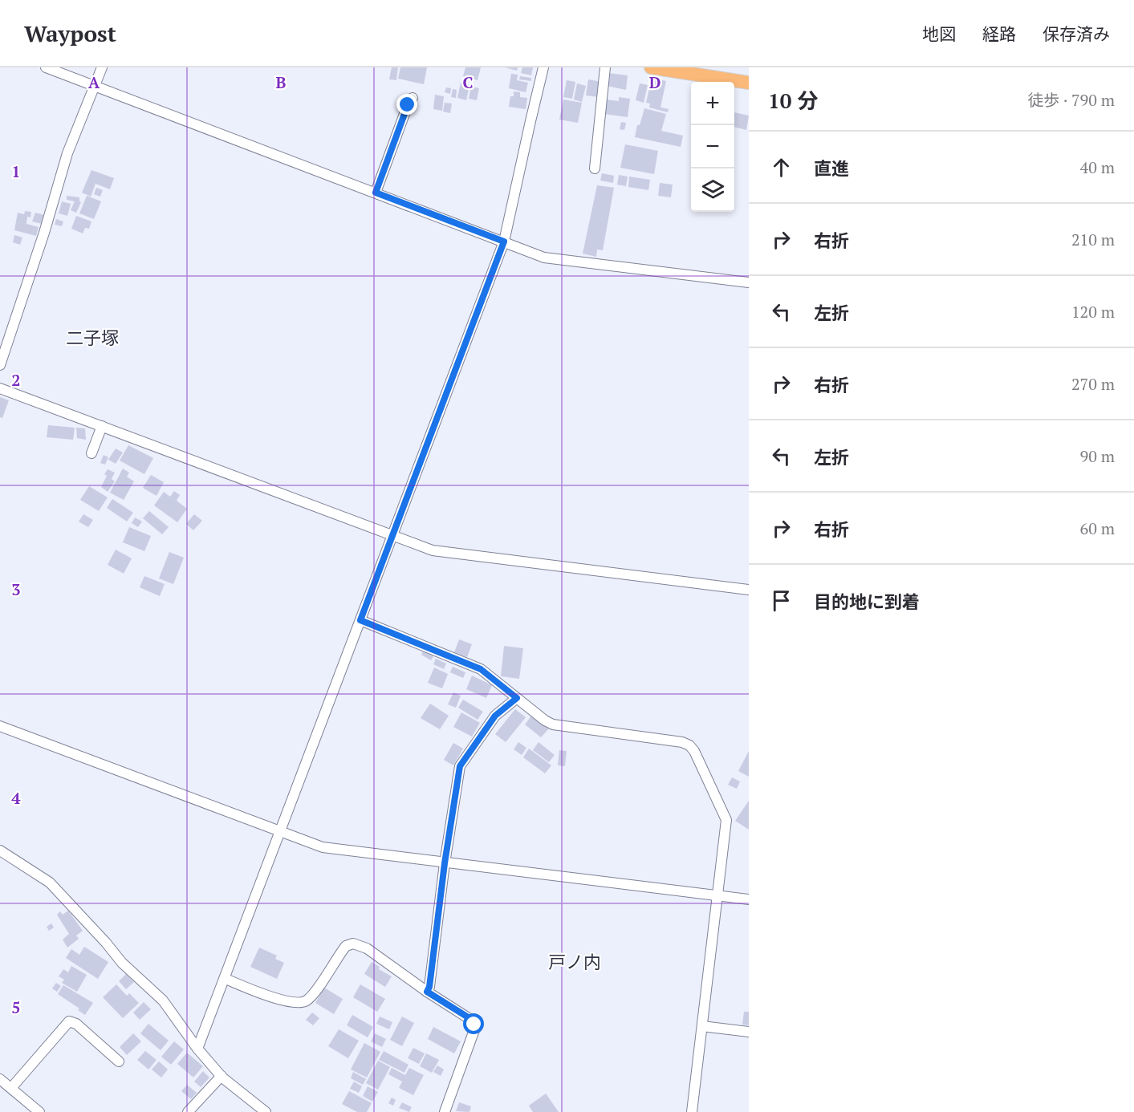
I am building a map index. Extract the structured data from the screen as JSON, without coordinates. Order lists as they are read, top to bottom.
{
  "districts": ["二子塚", "戸ノ内"],
  "page": {
    "header": "Waypost",
    "nav": ["地図", "経路", "保存済み"],
    "heading": ["10 分", "徒歩 · 790 m"],
    "map_buttons": ["+", "−"],
    "list": [
      ["直進", "40 m"],
      ["右折", "210 m"],
      ["左折", "120 m"],
      ["右折", "270 m"],
      ["左折", "90 m"],
      ["右折", "60 m"],
      "目的地に到着"
    ]
  },
  "grid": {
    "columns": [
      "A",
      "B",
      "C",
      "D"
    ],
    "rows": [
      "1",
      "2",
      "3",
      "4",
      "5"
    ]
  }
}
